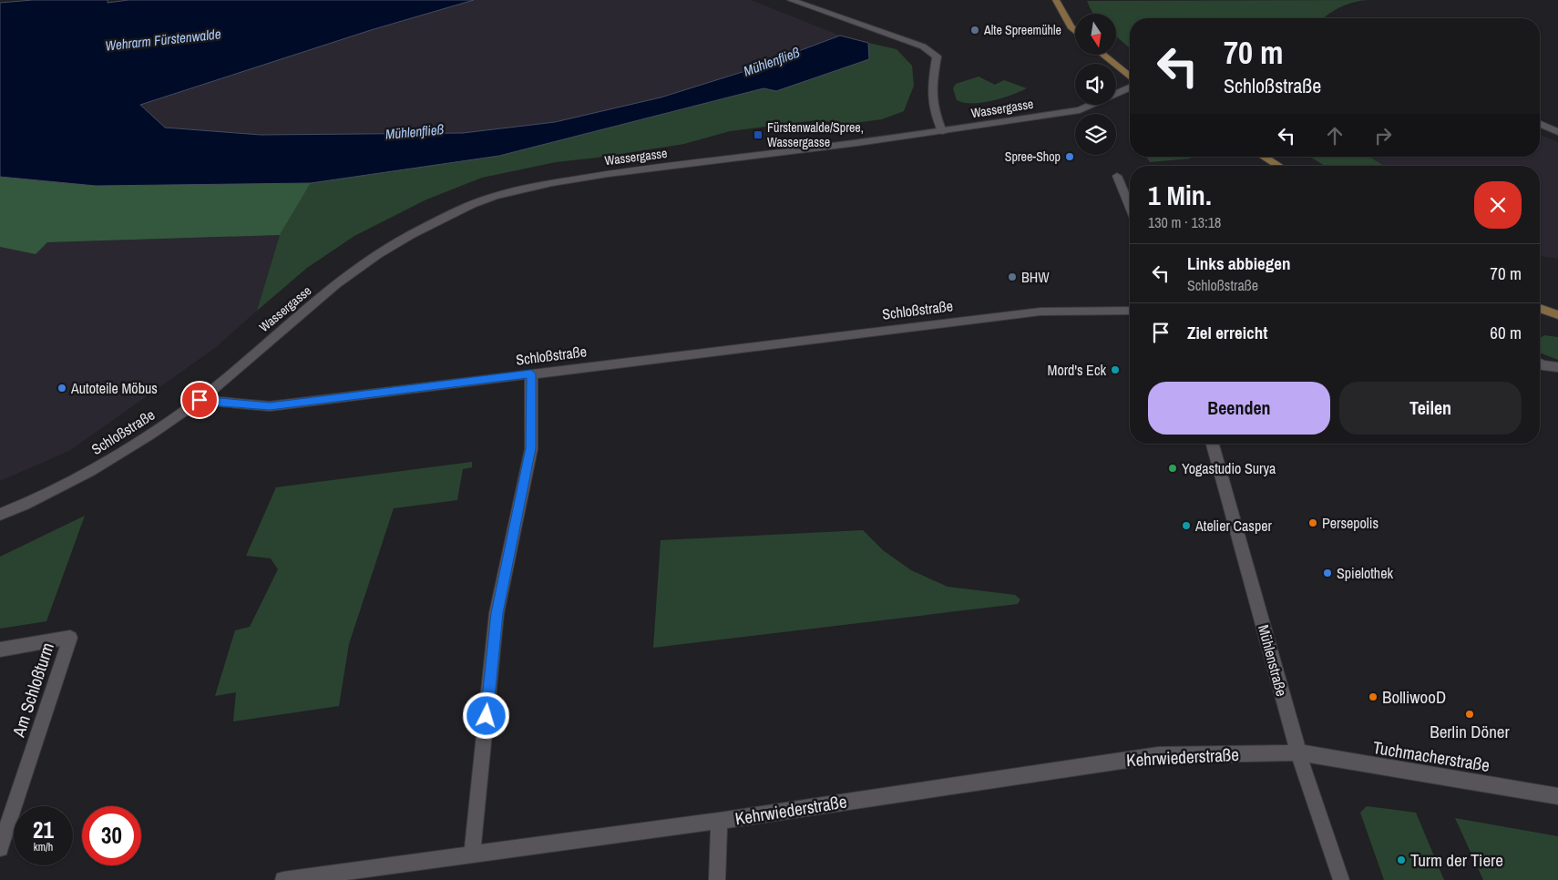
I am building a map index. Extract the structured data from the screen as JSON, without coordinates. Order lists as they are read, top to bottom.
{
  "streets": {
    "street": [
      "Wassergasse",
      "Schloßstraße",
      "Mühlenstraße",
      "Am Schloßturm",
      "Tuchmacherstraße",
      "Kehrwiederstraße"
    ]
  },
  "crossings": [
    ["Wassergasse", "Schloßstraße"],
    ["Mühlenstraße", "Tuchmacherstraße"],
    ["Mühlenstraße", "Kehrwiederstraße"],
    ["Tuchmacherstraße", "Kehrwiederstraße"]
  ],
  "water": ["Wehrarm Fürstenwalde", "Mühlenfließ"],
  "places": {
    "other": [
      "Alte Spreemühle",
      "Spree-Shop",
      "BHW",
      "Mord's Eck",
      "Autoteile Möbus",
      "Yogastudio Surya",
      "Persepolis",
      "Atelier Casper",
      "Spielothek",
      "BolliwooD",
      "Berlin Döner",
      "Turm der Tiere"
    ],
    "transit": ["Fürstenwalde/Spree, Wassergasse"]
  },
  "north": "bottom",
  "page": {
    "turn": ["70 m", "Schloßstraße"],
    "heading": ["1 Min.", "130 m · 13:18"],
    "list": [
      {
        "name": "Links abbiegen",
        "note": "Schloßstraße",
        "value": "70 m"
      },
      {
        "name": "Ziel erreicht",
        "value": "60 m"
      }
    ],
    "buttons": ["Beenden", "Teilen"],
    "speed": "21 km/h",
    "limit": "30"
  }
}
